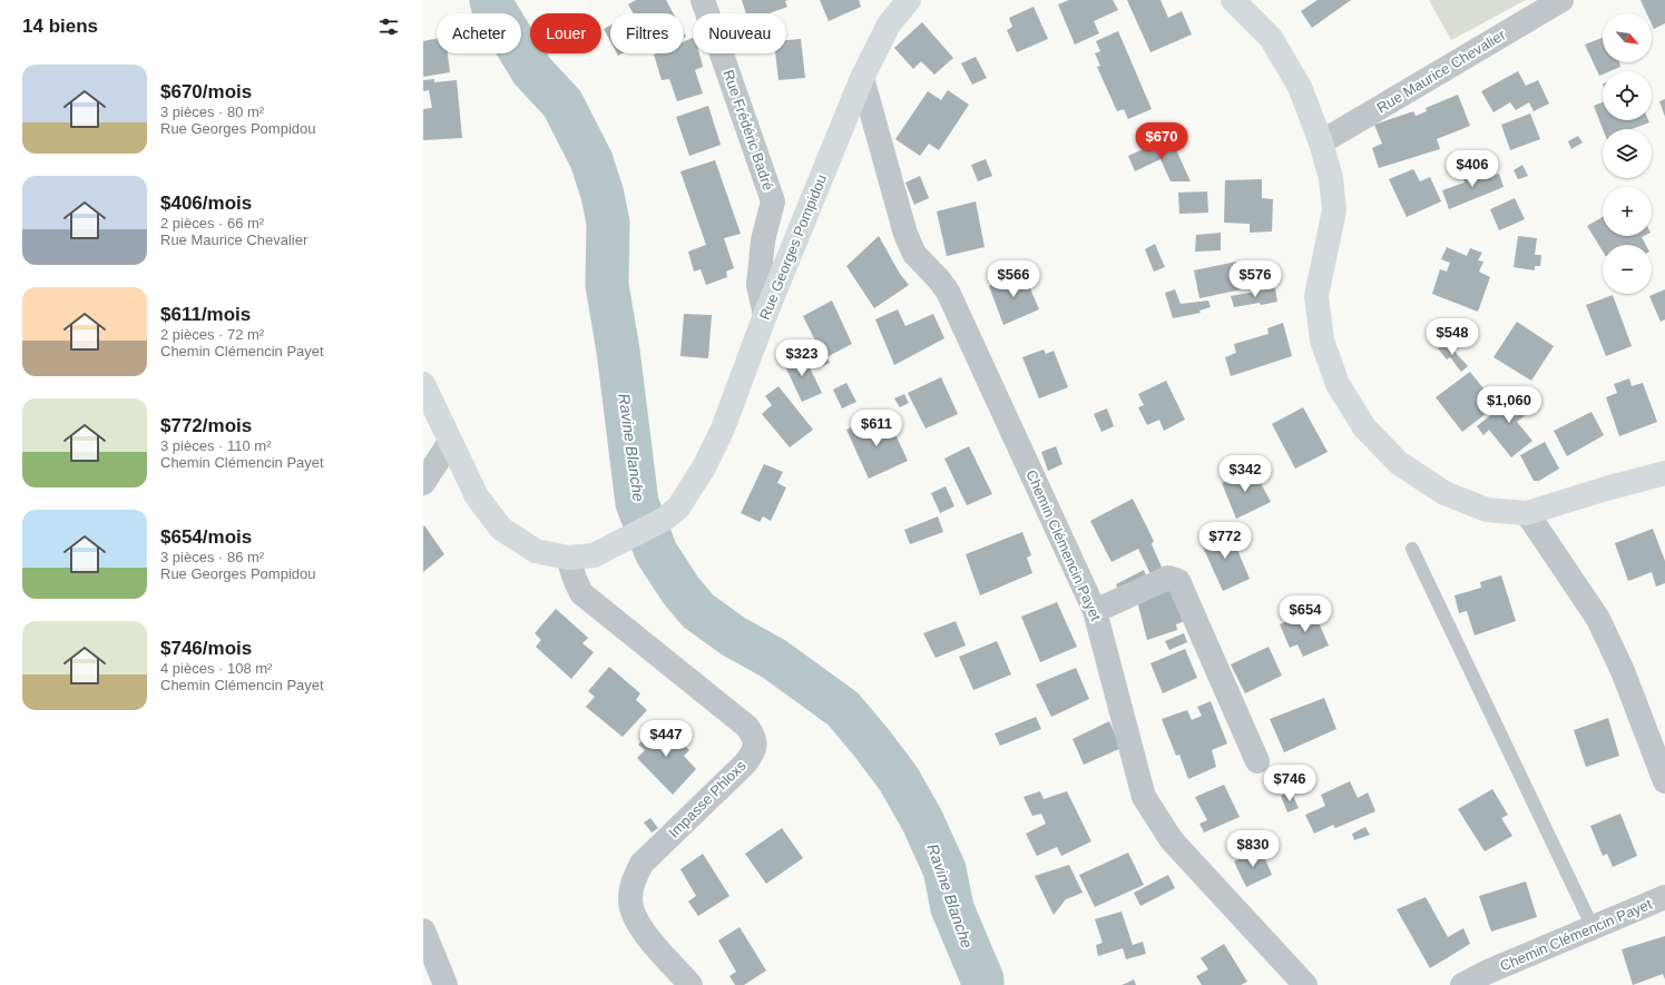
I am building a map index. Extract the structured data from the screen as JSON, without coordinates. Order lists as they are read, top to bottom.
{
  "streets": {
    "main road": ["Rue Georges Pompidou"],
    "street": [
      "Rue Maurice Chevalier",
      "Rue Frédéric Badré",
      "Chemin Clémencin Payet",
      "Impasse Phloxs"
    ]
  },
  "crossings": [
    ["Rue Frédéric Badré", "Rue Georges Pompidou"],
    ["Rue Georges Pompidou", "Chemin Clémencin Payet"],
    ["Rue Georges Pompidou", "Impasse Phloxs"]
  ],
  "water": ["Ravine Blanche"],
  "north": "bottom right",
  "page": {
    "heading": "14 biens",
    "map_buttons": ["+", "−"],
    "chip": [
      "Acheter",
      "Louer",
      "Filtres",
      "Nouveau"
    ],
    "list": [
      {
        "name": "$670/mois",
        "note": "3 pièces · 80 m² · Rue Georges Pompidou"
      },
      {
        "name": "$406/mois",
        "note": "2 pièces · 66 m² · Rue Maurice Chevalier"
      },
      {
        "name": "$611/mois",
        "note": "2 pièces · 72 m² · Chemin Clémencin Payet"
      },
      {
        "name": "$772/mois",
        "note": "3 pièces · 110 m² · Chemin Clémencin Payet"
      },
      {
        "name": "$654/mois",
        "note": "3 pièces · 86 m² · Rue Georges Pompidou"
      },
      {
        "name": "$746/mois",
        "note": "4 pièces · 108 m² · Chemin Clémencin Payet"
      }
    ],
    "price": [
      "$670",
      "$406",
      "$566",
      "$576",
      "$548",
      "$323",
      "$1,060",
      "$611",
      "$342",
      "$772",
      "$654",
      "$447",
      "$746",
      "$830"
    ]
  }
}
